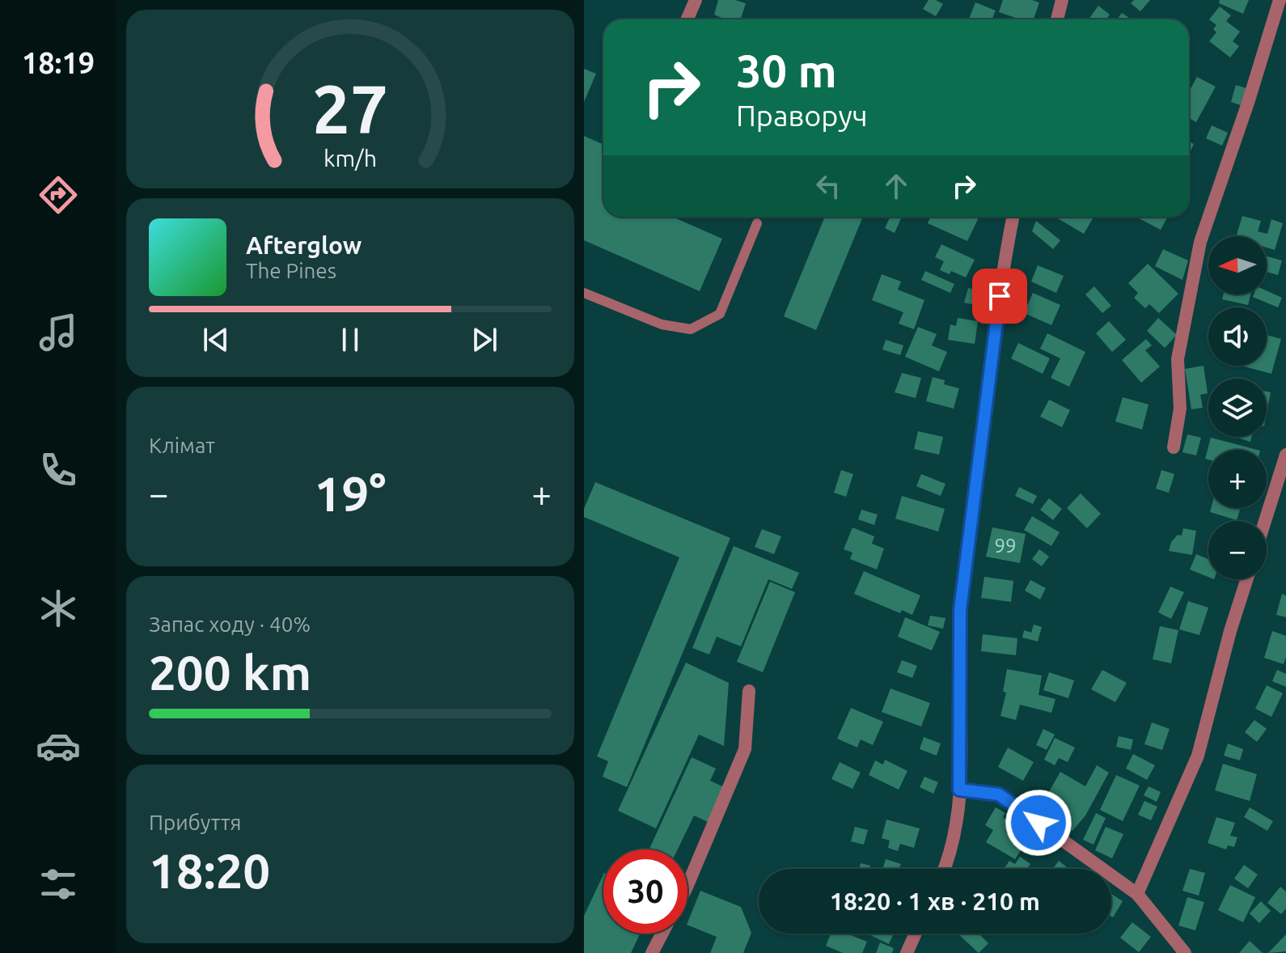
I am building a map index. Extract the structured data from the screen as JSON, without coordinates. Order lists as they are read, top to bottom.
{
  "house_numbers": ["99"],
  "north": "left",
  "page": {
    "tabs": "18:19",
    "turn": ["30 m", "Праворуч"],
    "song": ["Afterglow", "The Pines"],
    "map_buttons": ["+", "−"],
    "tile": [
      "Клімат",
      ["Запас ходу · 40%", "200 km"],
      ["Прибуття", "18:20"]
    ],
    "heat": ["−", "19°", "+"],
    "limit": "30",
    "trip": "18:20 · 1 хв · 210 m",
    "gauge": ["27", "km/h"]
  }
}
